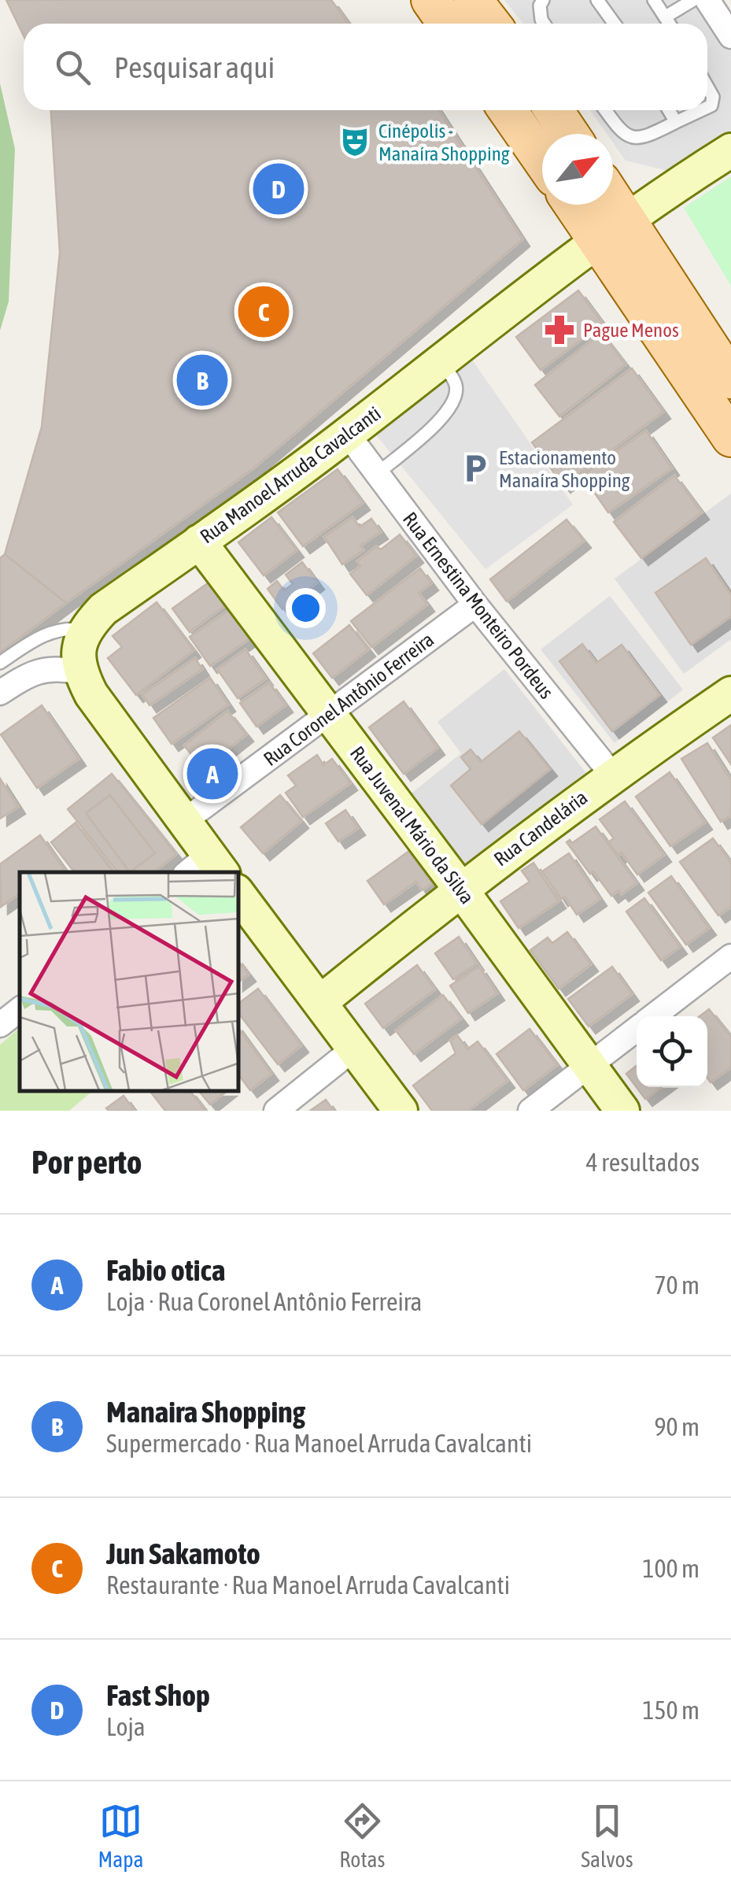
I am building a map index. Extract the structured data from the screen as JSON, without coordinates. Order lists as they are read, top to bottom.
{
  "streets": {
    "main road": ["Rua Manoel Arruda Cavalcanti", "Rua Juvenal Mário da Silva", "Rua Candelária"],
    "street": ["Rua Ernestina Monteiro Pordeus", "Rua Coronel Antônio Ferreira"]
  },
  "crossings": [
    ["Rua Manoel Arruda Cavalcanti", "Rua Ernestina Monteiro Pordeus"],
    ["Rua Manoel Arruda Cavalcanti", "Rua Juvenal Mário da Silva"],
    ["Rua Ernestina Monteiro Pordeus", "Rua Coronel Antônio Ferreira"],
    ["Rua Ernestina Monteiro Pordeus", "Rua Candelária"],
    ["Rua Coronel Antônio Ferreira", "Rua Juvenal Mário da Silva"],
    ["Rua Juvenal Mário da Silva", "Rua Candelária"]
  ],
  "places": {
    "theatre": ["Cinépolis - Manaíra Shopping"],
    "pharmacy": ["Pague Menos"],
    "parking": ["Estacionamento Manaíra Shopping"]
  },
  "north": "top right",
  "page": {
    "search": "Pesquisar aqui",
    "pins": [
      "D",
      "C",
      "B",
      "A"
    ],
    "heading": ["Por perto", "4 resultados"],
    "list": [
      {
        "mark": "A",
        "name": "Fabio otica",
        "note": "Loja · Rua Coronel Antônio Ferreira",
        "value": "70 m"
      },
      {
        "mark": "B",
        "name": "Manaira Shopping",
        "note": "Supermercado · Rua Manoel Arruda Cavalcanti",
        "value": "90 m"
      },
      {
        "mark": "C",
        "name": "Jun Sakamoto",
        "note": "Restaurante · Rua Manoel Arruda Cavalcanti",
        "value": "100 m"
      },
      {
        "mark": "D",
        "name": "Fast Shop",
        "note": "Loja",
        "value": "150 m"
      }
    ],
    "nav": ["Mapa", "Rotas", "Salvos"]
  }
}
